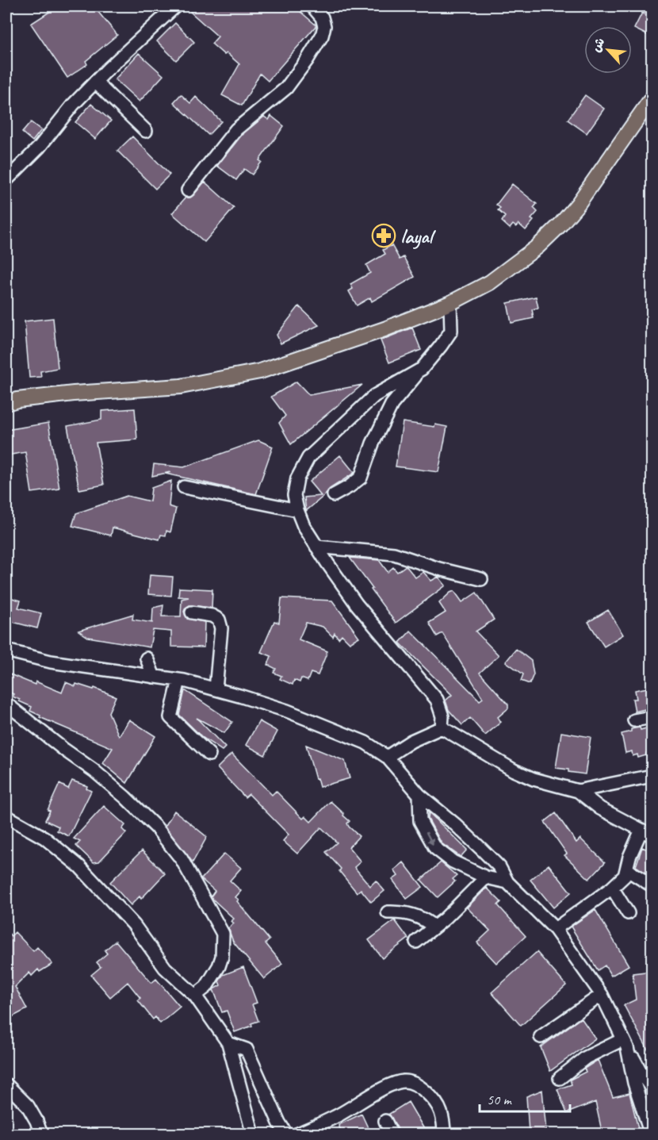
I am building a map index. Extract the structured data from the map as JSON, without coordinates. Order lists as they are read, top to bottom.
{
  "places": {
    "pharmacy": ["layal"]
  },
  "scale_bar": "50 m",
  "north": "top left"
}
